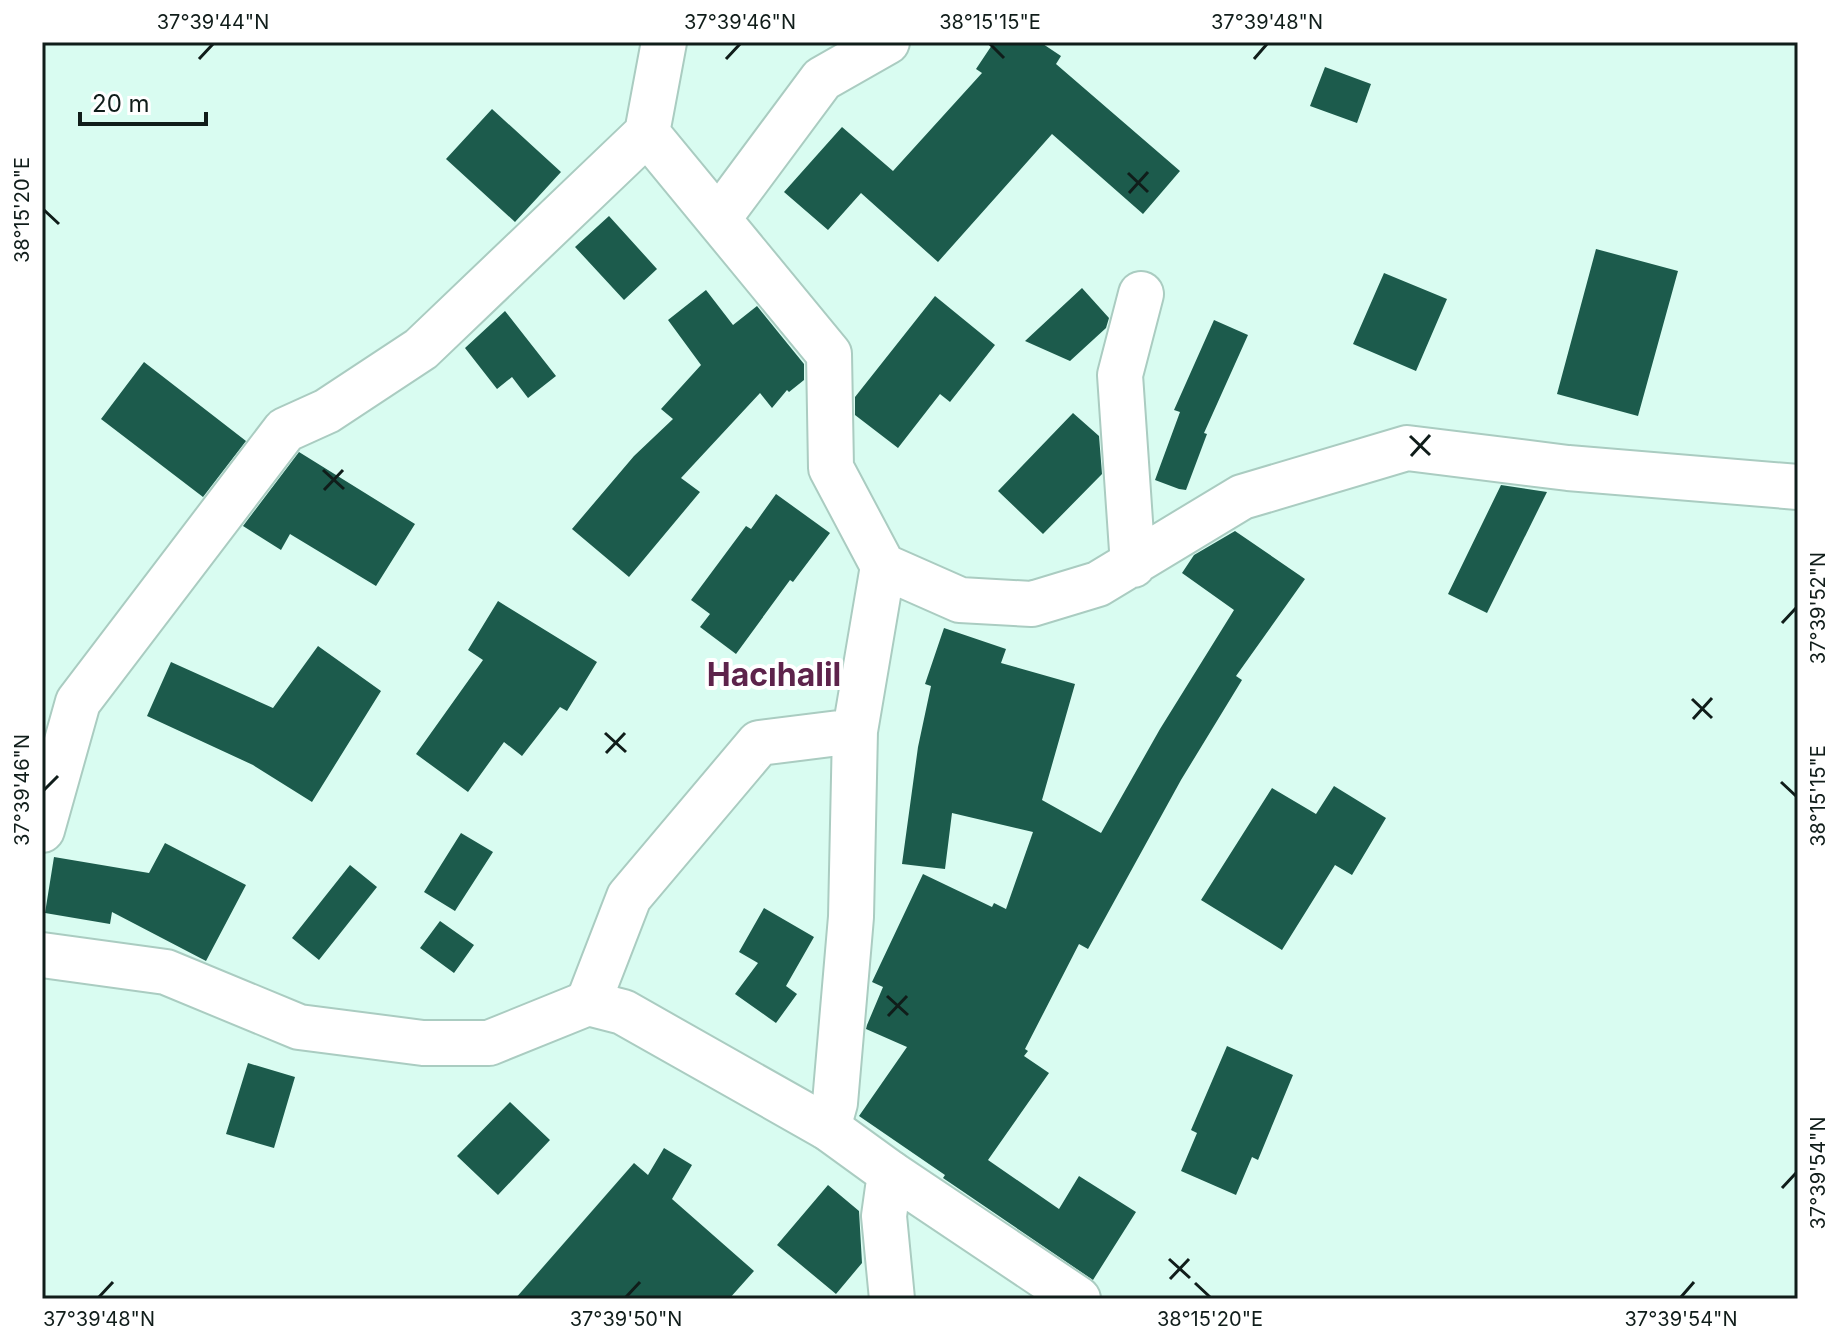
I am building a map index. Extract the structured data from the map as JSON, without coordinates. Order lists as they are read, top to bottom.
{
  "districts": ["Hacıhalil"],
  "scale_bar": "20 m",
  "coordinates": [
    "37°39'44\"N",
    "37°39'46\"N",
    "38°15'15\"E",
    "37°39'48\"N",
    "38°15'20\"E",
    "37°39'52\"N",
    "37°39'54\"N",
    "37°39'50\"N"
  ]
}
